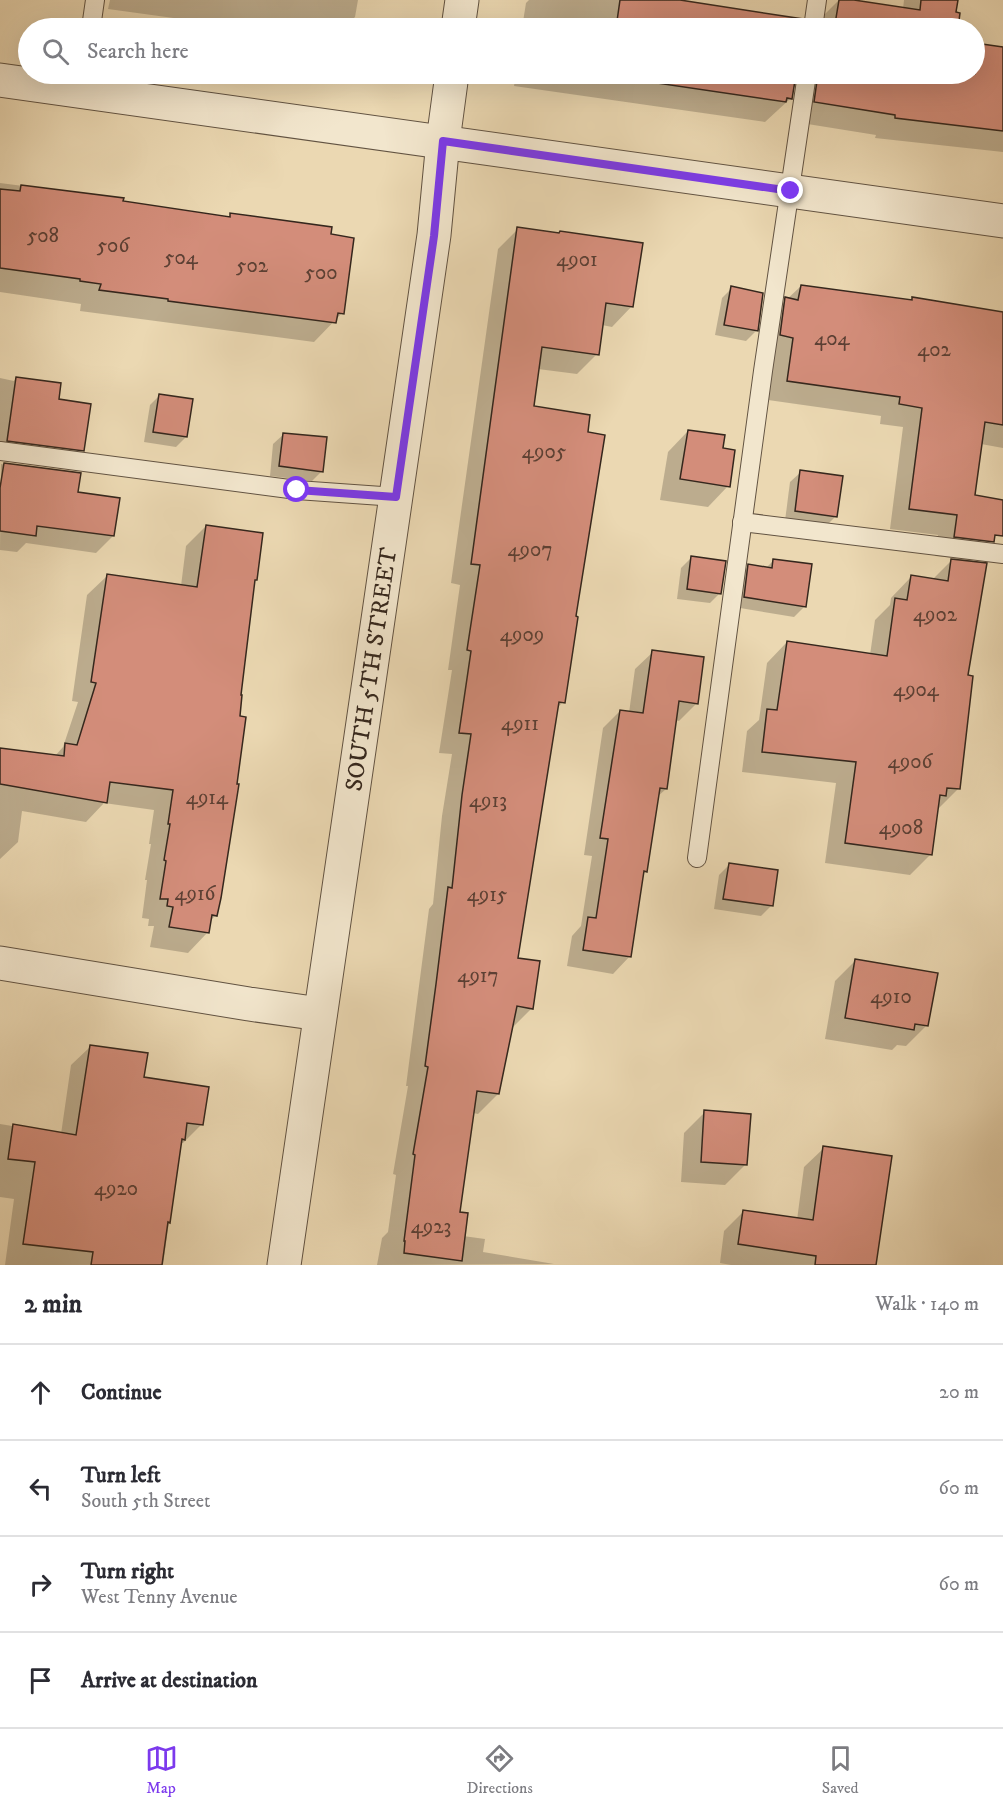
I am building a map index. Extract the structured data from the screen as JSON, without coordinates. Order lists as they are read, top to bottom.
{
  "streets": {
    "street": ["SOUTH 5TH STREET"]
  },
  "house_numbers": [
    "508",
    "506",
    "504",
    "4901",
    "502",
    "500",
    "404",
    "402",
    "4905",
    "4907",
    "4902",
    "4909",
    "4904",
    "4911",
    "4906",
    "4914",
    "4913",
    "4908",
    "4916",
    "4915",
    "4917",
    "4910",
    "4920",
    "4923"
  ],
  "page": {
    "search": "Search here",
    "heading": ["2 min", "Walk · 140 m"],
    "list": [
      ["Continue", "20 m"],
      ["Turn left", "South 5th Street", "60 m"],
      ["Turn right", "West Tenny Avenue", "60 m"],
      "Arrive at destination"
    ],
    "nav": ["Map", "Directions", "Saved"]
  }
}
